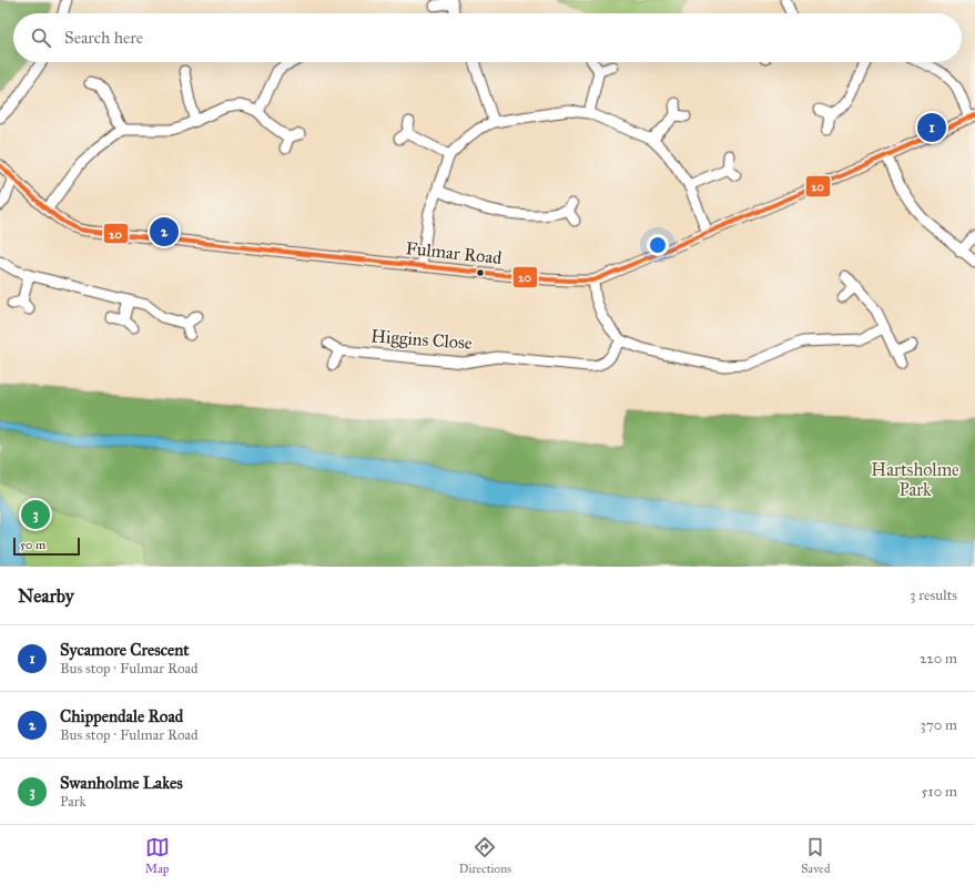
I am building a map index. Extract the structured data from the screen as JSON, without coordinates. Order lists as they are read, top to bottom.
{
  "streets": {
    "street": ["Fulmar Road", "Higgins Close"]
  },
  "parks": ["Hartsholme Park"],
  "lines": ["transit line 20"],
  "scale_bar": "50 m",
  "page": {
    "search": "Search here",
    "pins": ["1", "2", "3"],
    "scale": "50 m",
    "heading": ["Nearby", "3 results"],
    "list": [
      {
        "mark": "1",
        "name": "Sycamore Crescent",
        "note": "Bus stop · Fulmar Road",
        "value": "220 m"
      },
      {
        "mark": "2",
        "name": "Chippendale Road",
        "note": "Bus stop · Fulmar Road",
        "value": "370 m"
      },
      {
        "mark": "3",
        "name": "Swanholme Lakes",
        "note": "Park",
        "value": "510 m"
      }
    ],
    "nav": ["Map", "Directions", "Saved"]
  }
}
